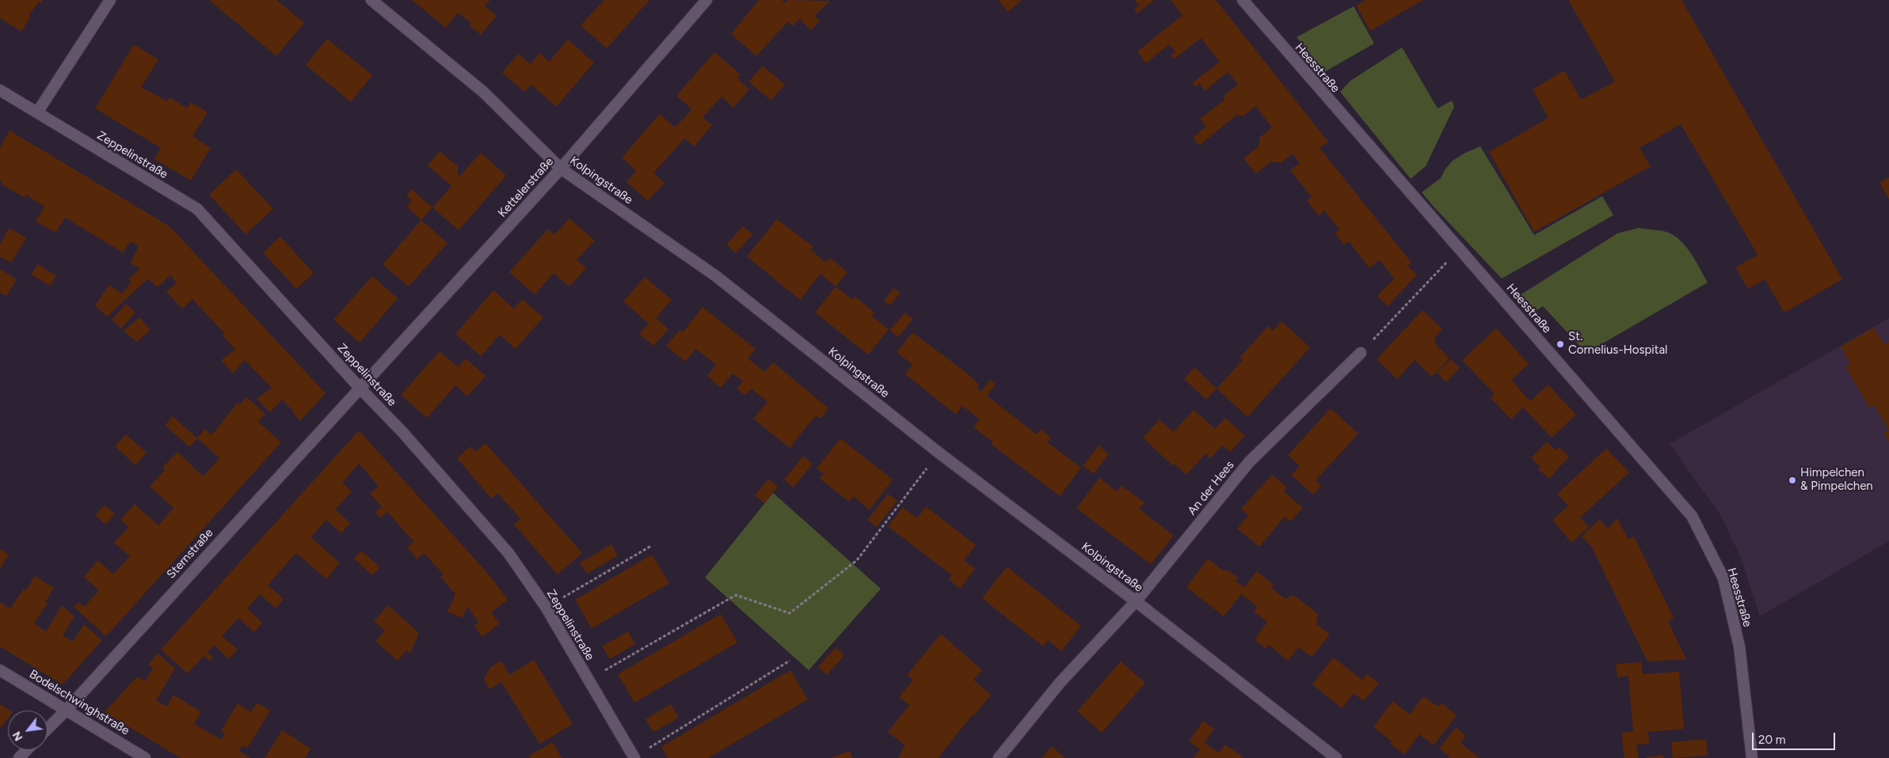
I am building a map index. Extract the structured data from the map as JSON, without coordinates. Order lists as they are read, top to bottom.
{
  "streets": {
    "street": [
      "Heesstraße",
      "Zeppelinstraße",
      "Kolpingstraße",
      "Kettelerstraße",
      "An der Hees",
      "Sternstraße",
      "Bodelschwinghstraße"
    ]
  },
  "crossings": [
    ["Zeppelinstraße", "Kettelerstraße"],
    ["Zeppelinstraße", "Sternstraße"],
    ["Kolpingstraße", "Kettelerstraße"],
    ["Kolpingstraße", "An der Hees"],
    ["Kettelerstraße", "Sternstraße"],
    ["Sternstraße", "Bodelschwinghstraße"]
  ],
  "places": ["St. Cornelius-Hospital", "Himpelchen & Pimpelchen"],
  "scale_bar": "20 m",
  "north": "bottom left"
}
